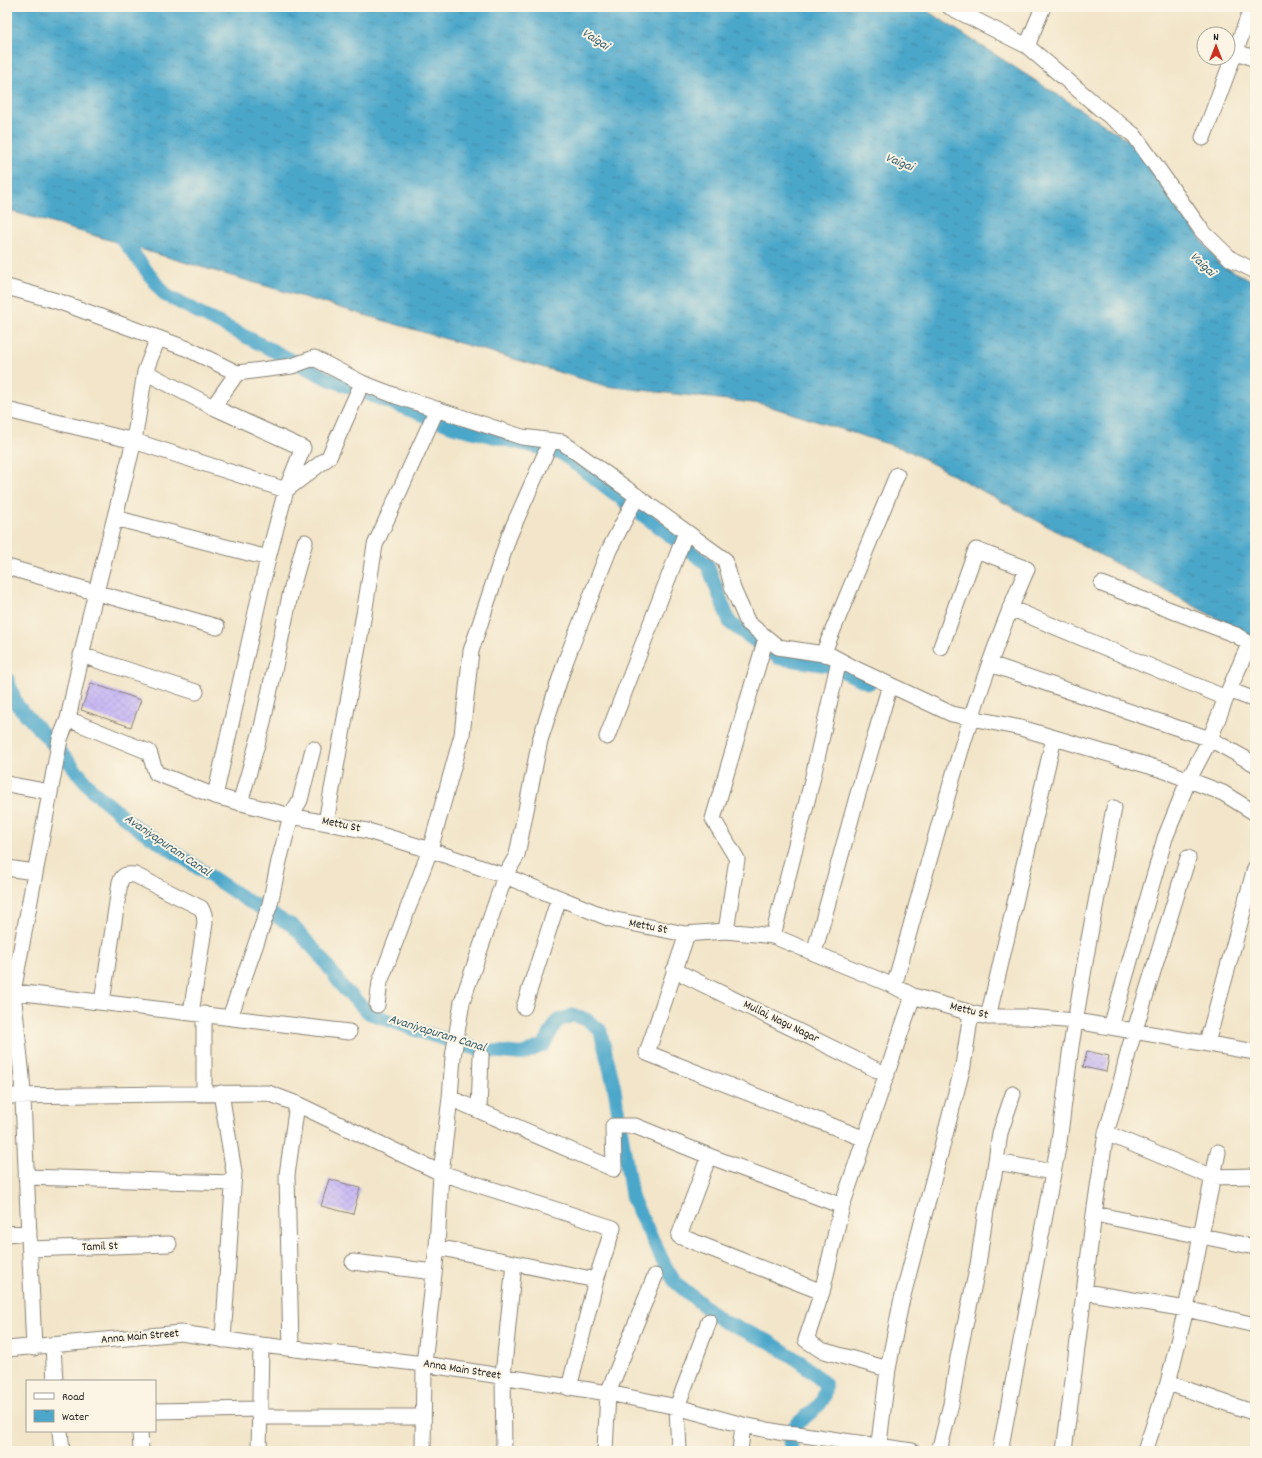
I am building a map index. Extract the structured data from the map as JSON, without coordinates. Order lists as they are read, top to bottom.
{
  "streets": {
    "street": [
      "Mettu St",
      "Mullai, Nagu Nagar",
      "Tamil St",
      "Anna Main Street"
    ]
  },
  "water": ["Vaigai", "Avaniyapuram Canal"],
  "legend": ["Road", "Water"],
  "north": "top"
}
